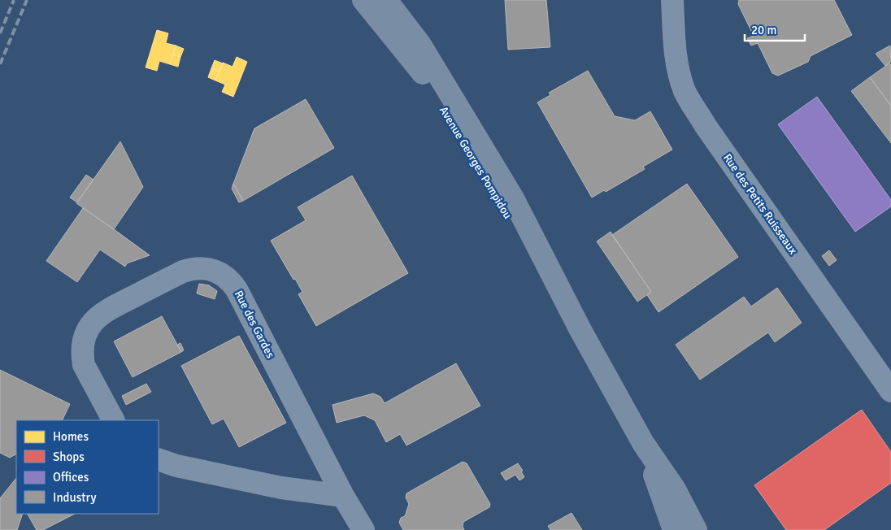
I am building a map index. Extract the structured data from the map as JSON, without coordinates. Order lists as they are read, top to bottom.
{
  "streets": {
    "main road": ["Avenue Georges Pompidou"],
    "street": ["Rue des Petits Ruisseaux", "Rue des Gardes"]
  },
  "legend": [
    "Homes",
    "Shops",
    "Offices",
    "Industry"
  ],
  "scale_bar": "20 m"
}
